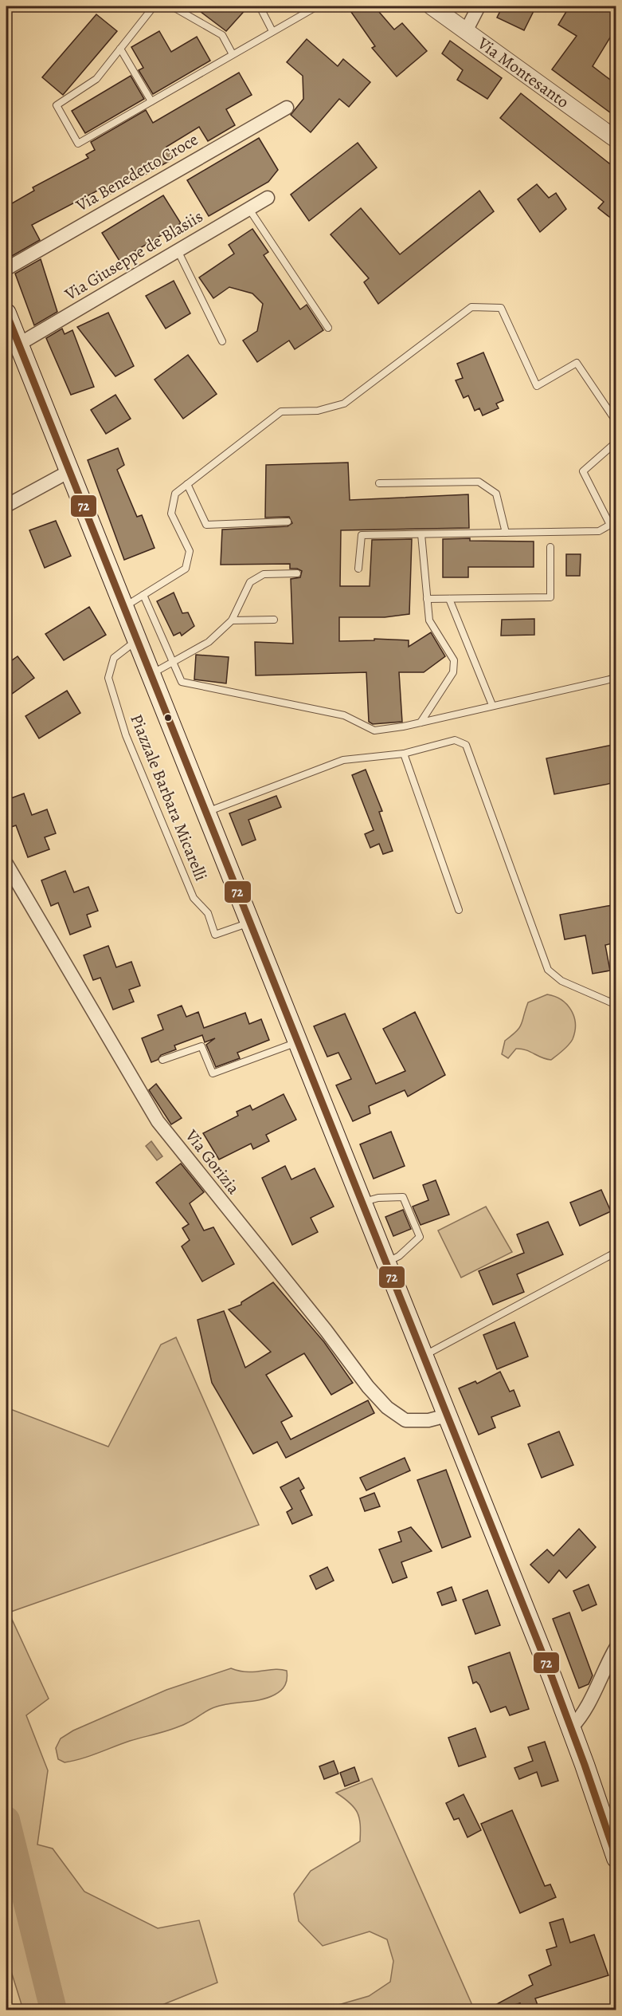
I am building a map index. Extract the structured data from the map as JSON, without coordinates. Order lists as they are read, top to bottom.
{
  "streets": {
    "street": [
      "Via Montesanto",
      "Via Benedetto Croce",
      "Via Giuseppe de Blasiis",
      "Via Gorizia"
    ],
    "lane": ["Piazzale Barbara Micarelli"]
  },
  "lines": ["transit line 72"]
}
